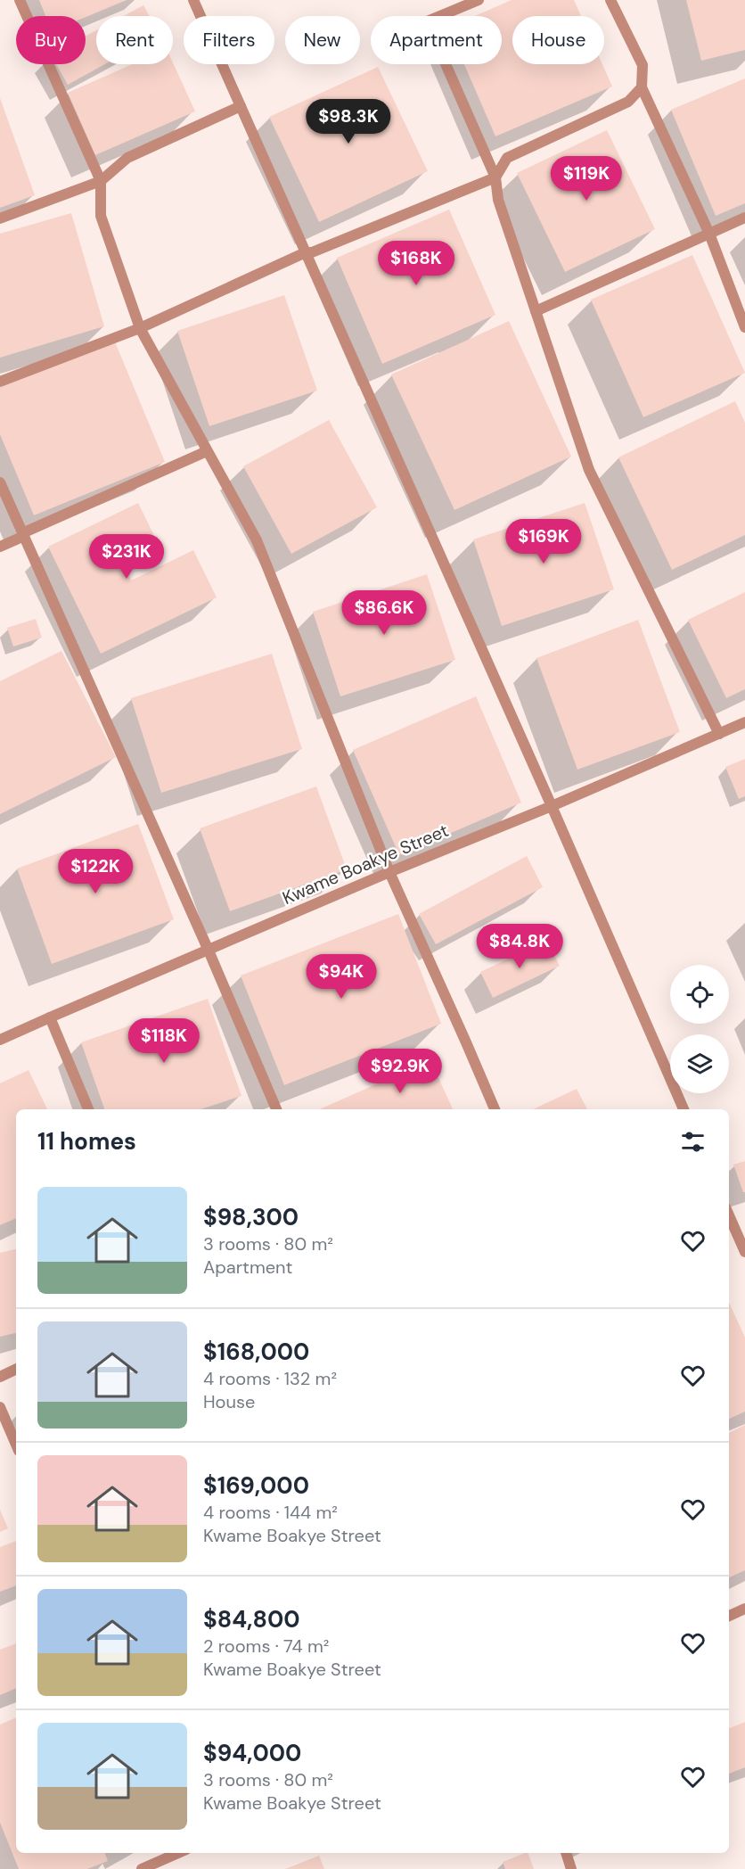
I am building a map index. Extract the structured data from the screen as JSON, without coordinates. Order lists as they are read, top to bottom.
{
  "streets": {
    "street": ["Kwame Boakye Street"]
  },
  "page": {
    "chip": [
      "Buy",
      "Rent",
      "Filters",
      "New",
      "Apartment",
      "House"
    ],
    "price": [
      "$98.3K",
      "$119K",
      "$168K",
      "$169K",
      "$231K",
      "$86.6K",
      "$122K",
      "$84.8K",
      "$94K",
      "$118K",
      "$92.9K"
    ],
    "heading": "11 homes",
    "list": [
      {
        "name": "$98,300",
        "note": "3 rooms · 80 m² · Apartment"
      },
      {
        "name": "$168,000",
        "note": "4 rooms · 132 m² · House"
      },
      {
        "name": "$169,000",
        "note": "4 rooms · 144 m² · Kwame Boakye Street"
      },
      {
        "name": "$84,800",
        "note": "2 rooms · 74 m² · Kwame Boakye Street"
      },
      {
        "name": "$94,000",
        "note": "3 rooms · 80 m² · Kwame Boakye Street"
      }
    ]
  }
}
